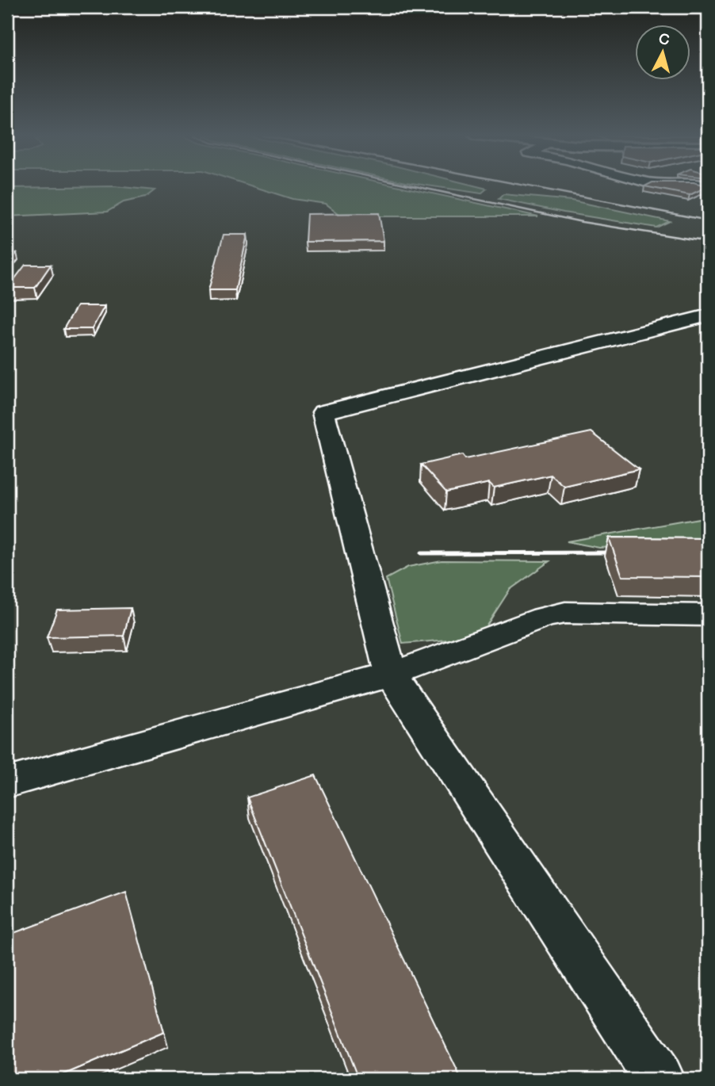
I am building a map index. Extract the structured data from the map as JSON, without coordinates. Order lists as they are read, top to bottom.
{
  "north": "top"
}
